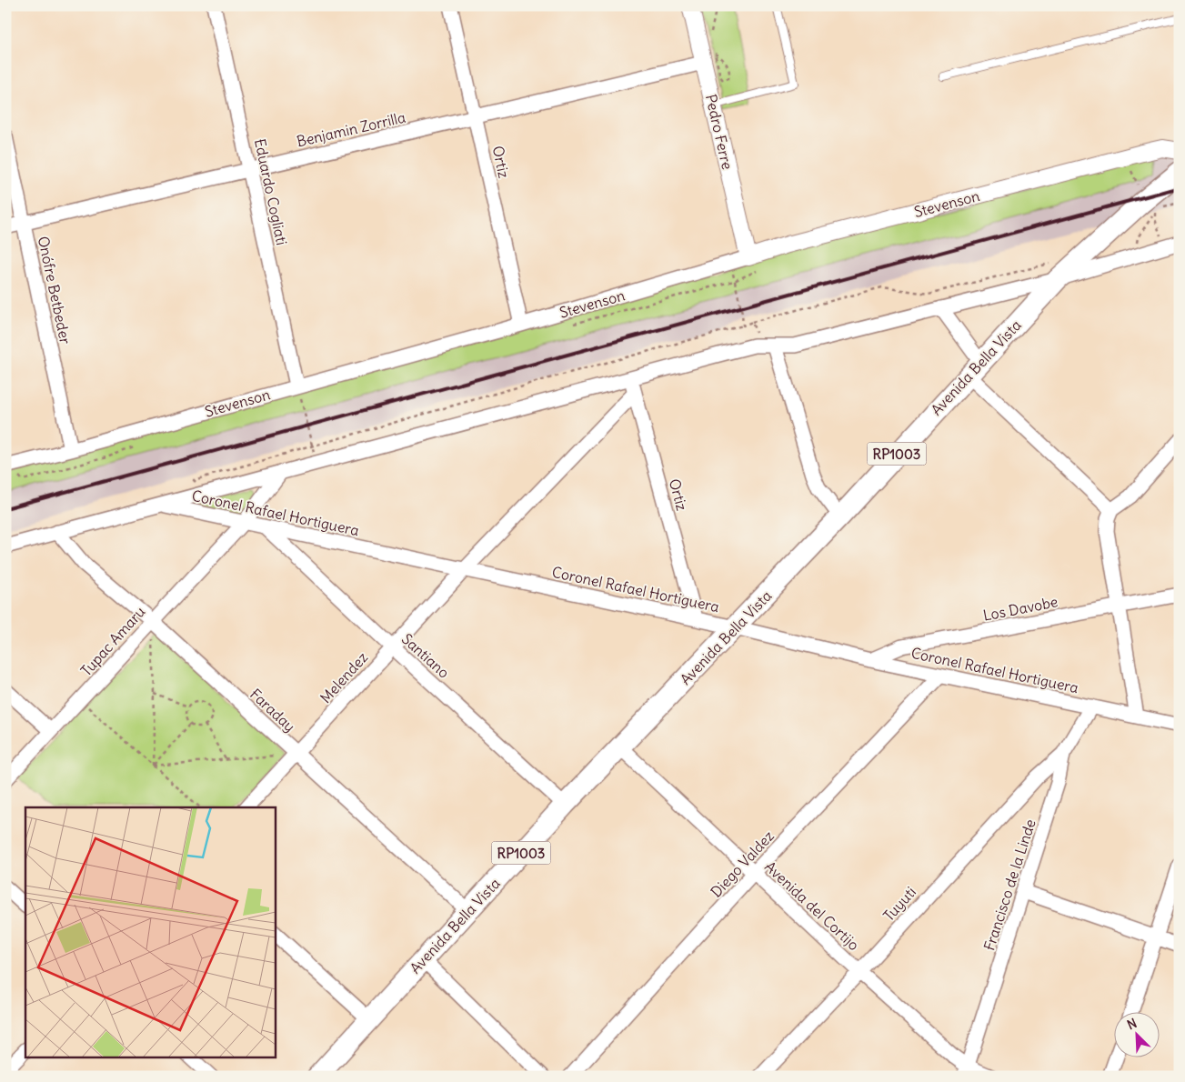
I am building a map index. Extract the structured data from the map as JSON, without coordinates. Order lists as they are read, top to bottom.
{
  "streets": {
    "main road": ["Avenida Bella Vista", "RP1003"],
    "street": [
      "Benjamin Zorrilla",
      "Pedro Ferre",
      "Ortiz",
      "Eduardo Cogliati",
      "Stevenson",
      "Onófre Betbeder",
      "Coronel Rafael Hortiguera",
      "Los Davobe",
      "Tupac Amaru",
      "Santiano",
      "Melendez",
      "Faraday",
      "Diego Valdez",
      "Francisco de la Linde",
      "Tuyuti",
      "Avenida del Cortijo"
    ]
  },
  "crossings": [
    ["Benjamin Zorrilla", "Pedro Ferre"],
    ["Benjamin Zorrilla", "Ortiz"],
    ["Benjamin Zorrilla", "Eduardo Cogliati"],
    ["Benjamin Zorrilla", "Onófre Betbeder"],
    ["Pedro Ferre", "Stevenson"],
    ["Ortiz", "Stevenson"],
    ["Ortiz", "Coronel Rafael Hortiguera"],
    ["Ortiz", "Melendez"],
    ["Eduardo Cogliati", "Stevenson"],
    ["Stevenson", "Onófre Betbeder"],
    ["Avenida Bella Vista", "RP1003"],
    ["Avenida Bella Vista", "Coronel Rafael Hortiguera"],
    ["Avenida Bella Vista", "Santiano"],
    ["Avenida Bella Vista", "Faraday"],
    ["Avenida Bella Vista", "Avenida del Cortijo"],
    ["Coronel Rafael Hortiguera", "Los Davobe"],
    ["Coronel Rafael Hortiguera", "Tupac Amaru"],
    ["Coronel Rafael Hortiguera", "Santiano"],
    ["Coronel Rafael Hortiguera", "Melendez"],
    ["Coronel Rafael Hortiguera", "Diego Valdez"],
    ["Coronel Rafael Hortiguera", "Francisco de la Linde"],
    ["Tupac Amaru", "Faraday"],
    ["Santiano", "Melendez"],
    ["Melendez", "Faraday"],
    ["Diego Valdez", "Avenida del Cortijo"],
    ["Francisco de la Linde", "Tuyuti"],
    ["Francisco de la Linde", "Avenida del Cortijo"],
    ["Tuyuti", "Avenida del Cortijo"]
  ],
  "north": "top left"
}
